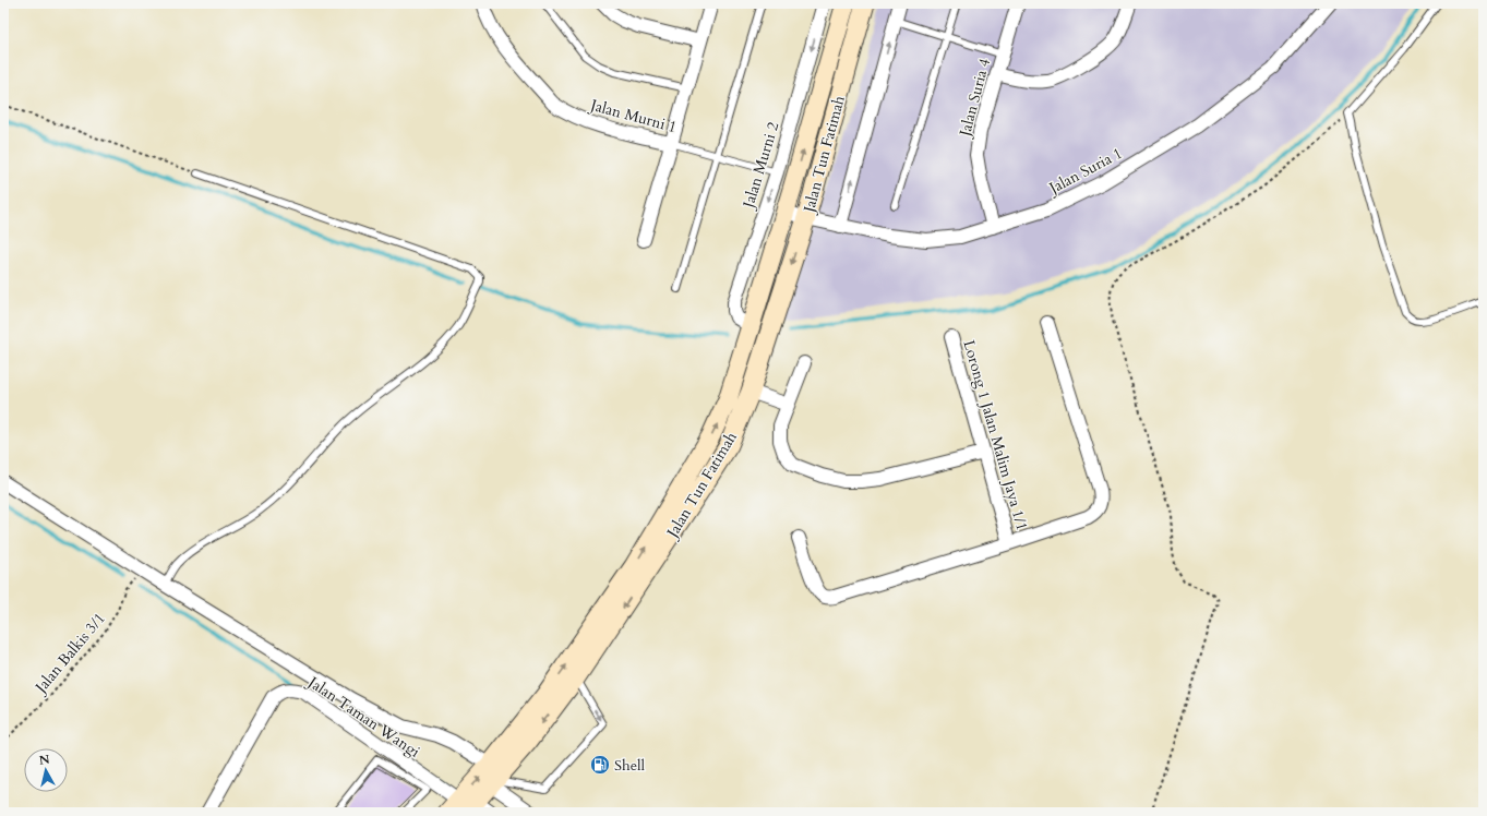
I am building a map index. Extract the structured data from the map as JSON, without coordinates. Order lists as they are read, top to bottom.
{
  "streets": {
    "main road": ["Jalan Tun Fatimah"],
    "street": [
      "Jalan Suria 4",
      "Jalan Murni 1",
      "Jalan Murni 2",
      "Jalan Suria 1",
      "Lorong 1 Jalan Malim Jaya 1/1",
      "Jalan Taman Wangi"
    ],
    "path": ["Jalan Balkis 3/1"]
  },
  "crossings": [
    ["Jalan Suria 4", "Jalan Suria 1"],
    ["Jalan Murni 1", "Jalan Murni 2"],
    ["Jalan Tun Fatimah", "Jalan Murni 2"],
    ["Jalan Tun Fatimah", "Jalan Suria 1"],
    ["Jalan Tun Fatimah", "Jalan Taman Wangi"]
  ],
  "places": {
    "fuel station": ["Shell"]
  },
  "north": "top"
}
